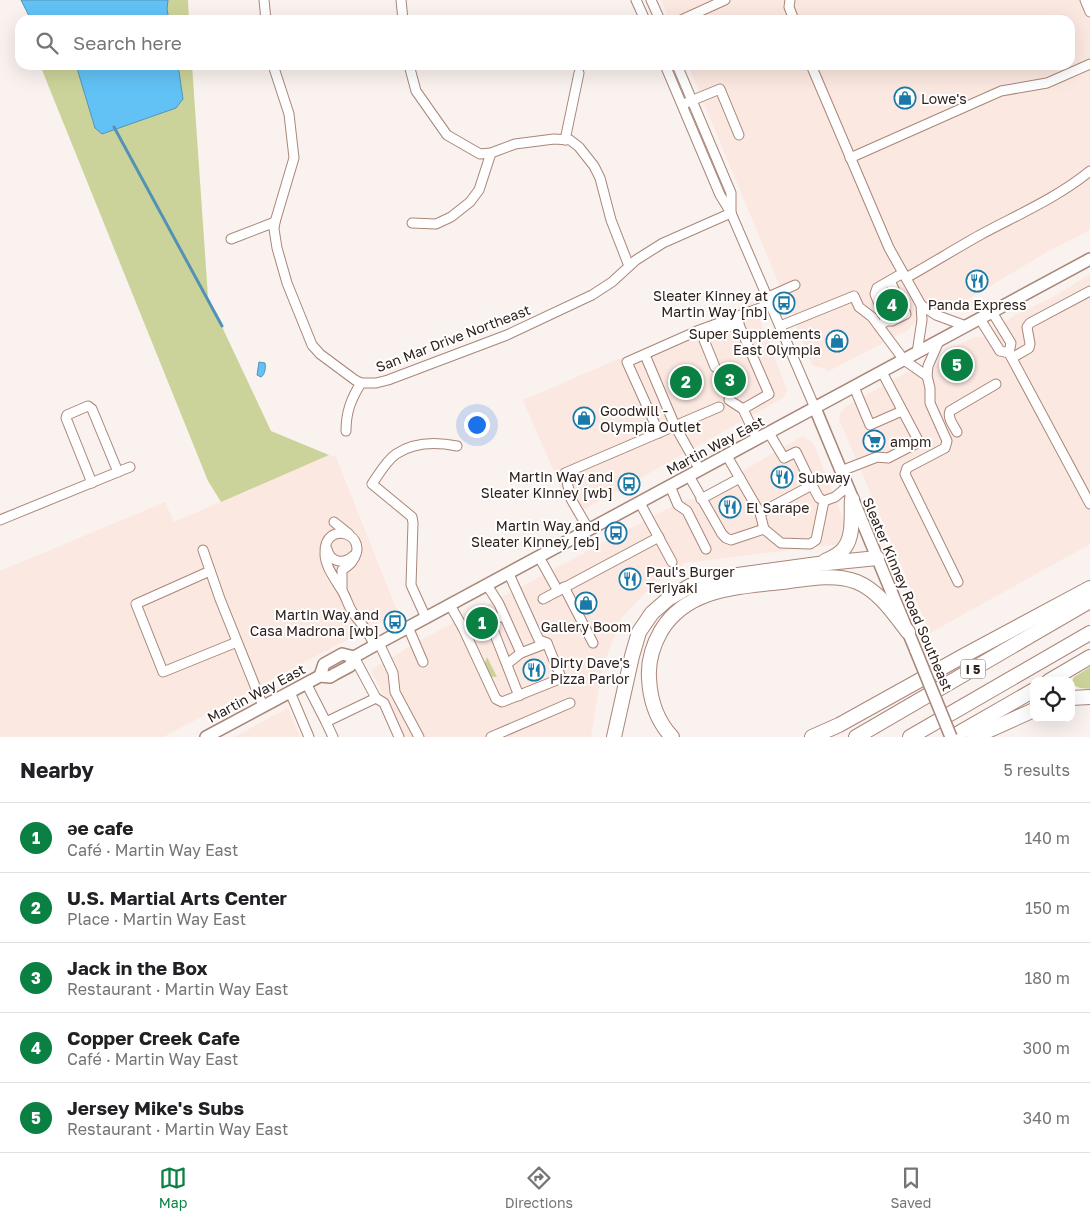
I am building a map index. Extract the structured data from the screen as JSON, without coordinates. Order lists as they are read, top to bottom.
{
  "streets": {
    "highway": ["I 5"],
    "main road": ["Martin Way East", "Sleater Kinney Road Southeast"],
    "street": ["San Mar Drive Northeast"]
  },
  "crossings": [
    ["Martin Way East", "Sleater Kinney Road Southeast"]
  ],
  "places": {
    "shop": [
      "Lowe's",
      "Super Supplements East Olympia",
      "Goodwill - Olympia Outlet",
      "Gallery Boom"
    ],
    "restaurant": [
      "Panda Express",
      "Subway",
      "El Sarape",
      "Paul's Burger Teriyaki",
      "Dirty Dave's Pizza Parlor"
    ],
    "bus stop": [
      "Sleater Kinney at Martin Way [nb]",
      "Martin Way and Sleater Kinney [wb]",
      "Martin Way and Sleater Kinney [eb]",
      "Martin Way and Casa Madrona [wb]"
    ],
    "supermarket": ["ampm"]
  },
  "page": {
    "search": "Search here",
    "pins": [
      "4",
      "5",
      "3",
      "2",
      "1"
    ],
    "heading": ["Nearby", "5 results"],
    "list": [
      {
        "mark": "1",
        "name": "əe cafe",
        "note": "Café · Martin Way East",
        "value": "140 m"
      },
      {
        "mark": "2",
        "name": "U.S. Martial Arts Center",
        "note": "Place · Martin Way East",
        "value": "150 m"
      },
      {
        "mark": "3",
        "name": "Jack in the Box",
        "note": "Restaurant · Martin Way East",
        "value": "180 m"
      },
      {
        "mark": "4",
        "name": "Copper Creek Cafe",
        "note": "Café · Martin Way East",
        "value": "300 m"
      },
      {
        "mark": "5",
        "name": "Jersey Mike's Subs",
        "note": "Restaurant · Martin Way East",
        "value": "340 m"
      }
    ],
    "nav": ["Map", "Directions", "Saved"]
  }
}
